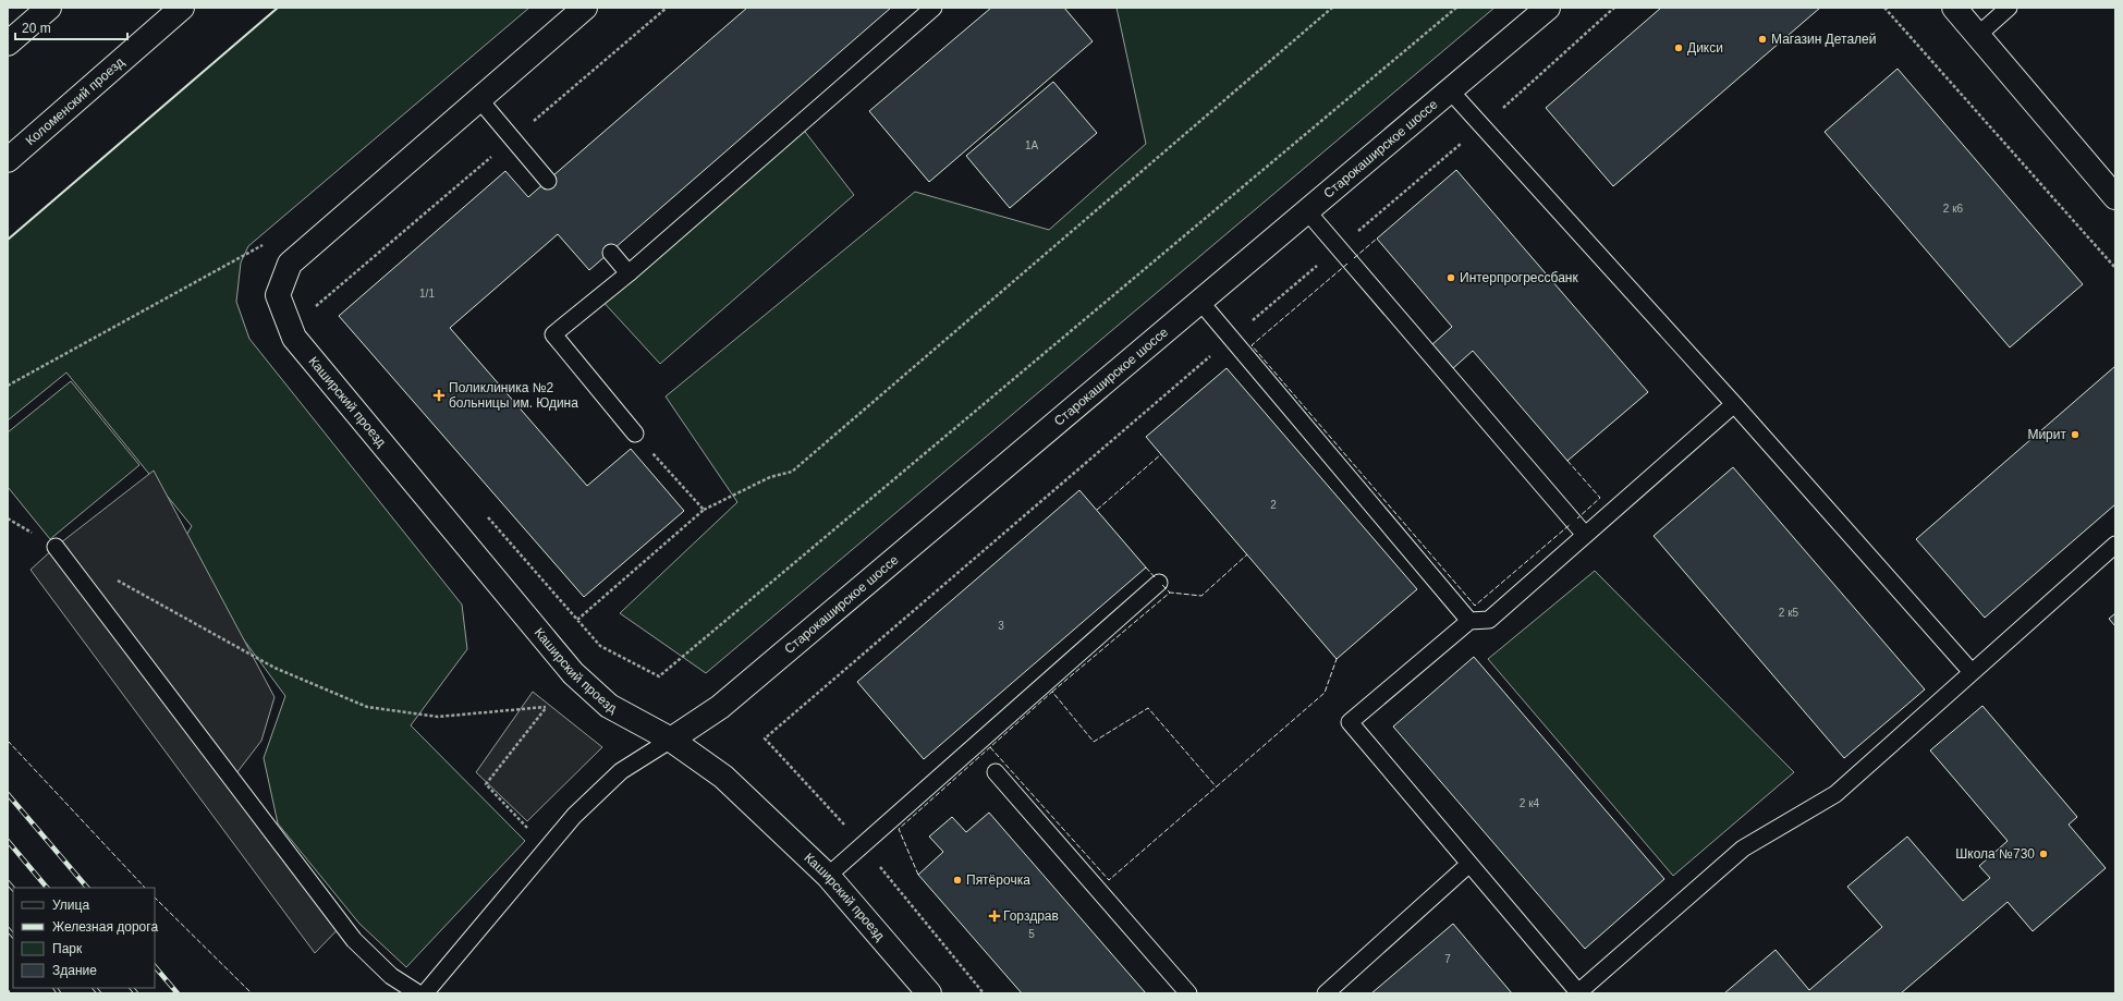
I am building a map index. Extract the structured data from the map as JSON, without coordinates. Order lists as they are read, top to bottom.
{
  "streets": {
    "street": ["Коломенский проезд", "Старокаширское шоссе", "Каширский проезд"]
  },
  "crossings": [
    ["Старокаширское шоссе", "Каширский проезд"]
  ],
  "places": {
    "other": [
      "Магазин Деталей",
      "Дикси",
      "Интерпрогрессбанк",
      "Мирит",
      "Школа №730",
      "Пятёрочка"
    ],
    "health": ["Поликлиника №2 больницы им. Юдина", "Горздрав"]
  },
  "house_numbers": [
    "1А",
    "2 к6",
    "1/1",
    "2",
    "2 к5",
    "3",
    "2 к4",
    "5",
    "7"
  ],
  "legend": [
    "Улица",
    "Железная дорога",
    "Парк",
    "Здание"
  ],
  "scale_bar": "20 m"
}
